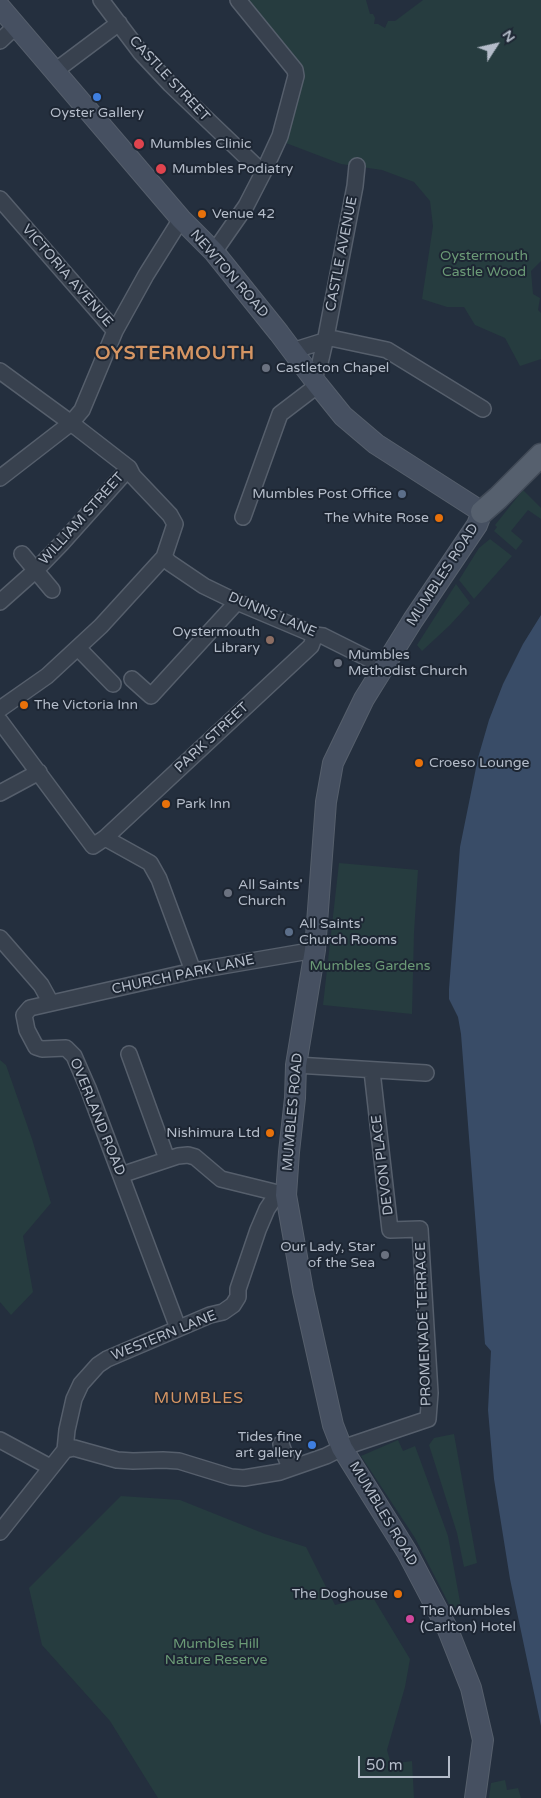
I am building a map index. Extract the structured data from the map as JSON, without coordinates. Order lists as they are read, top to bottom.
{
  "streets": {
    "main road": ["NEWTON ROAD", "MUMBLES ROAD"],
    "street": [
      "CASTLE STREET",
      "CASTLE AVENUE",
      "VICTORIA AVENUE",
      "WILLIAM STREET",
      "DUNNS LANE",
      "PARK STREET",
      "CHURCH PARK LANE",
      "OVERLAND ROAD",
      "DEVON PLACE",
      "PROMENADE TERRACE",
      "WESTERN LANE"
    ]
  },
  "crossings": [
    ["CASTLE AVENUE", "NEWTON ROAD"],
    ["NEWTON ROAD", "MUMBLES ROAD"],
    ["MUMBLES ROAD", "DUNNS LANE"],
    ["MUMBLES ROAD", "CHURCH PARK LANE"],
    ["MUMBLES ROAD", "PROMENADE TERRACE"],
    ["MUMBLES ROAD", "WESTERN LANE"],
    ["DUNNS LANE", "PARK STREET"],
    ["CHURCH PARK LANE", "OVERLAND ROAD"],
    ["OVERLAND ROAD", "WESTERN LANE"],
    ["DEVON PLACE", "PROMENADE TERRACE"],
    ["PROMENADE TERRACE", "WESTERN LANE"]
  ],
  "districts": ["OYSTERMOUTH", "MUMBLES"],
  "parks": ["Oystermouth Castle Wood", "Mumbles Gardens", "Mumbles Hill Nature Reserve"],
  "places": [
    "Oyster Gallery",
    "Mumbles Clinic",
    "Mumbles Podiatry",
    "Venue 42",
    "Castleton Chapel",
    "Mumbles Post Office",
    "The White Rose",
    "Oystermouth Library",
    "Mumbles Methodist Church",
    "The Victoria Inn",
    "Croeso Lounge",
    "Park Inn",
    "All Saints' Church",
    "All Saints' Church Rooms",
    "Nishimura Ltd",
    "Our Lady, Star of the Sea",
    "Tides fine art gallery",
    "The Doghouse",
    "The Mumbles (Carlton) Hotel"
  ],
  "scale_bar": "50 m",
  "north": "top right"
}
